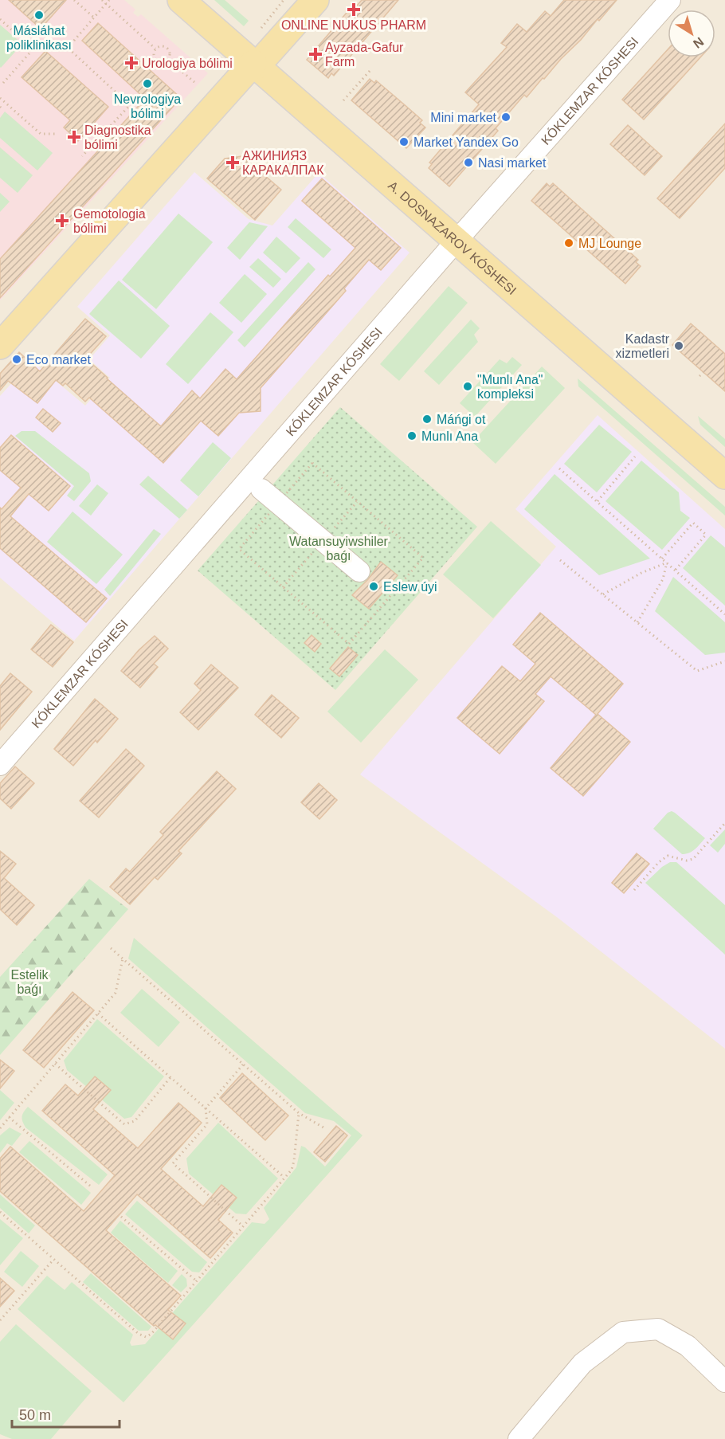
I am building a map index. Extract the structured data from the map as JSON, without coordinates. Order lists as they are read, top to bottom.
{
  "streets": {
    "main road": ["A. DOSNAZAROV KÓSHESI"],
    "street": ["KÓKLEMZAR KÓSHESI"]
  },
  "crossings": [
    ["KÓKLEMZAR KÓSHESI", "A. DOSNAZAROV KÓSHESI"]
  ],
  "parks": ["Watansuyiwshiler baǵı", "Estelik baǵı"],
  "places": {
    "health": [
      "ONLINE NUKUS PHARM",
      "Ayzada-Gafur Farm",
      "Urologiya bólimi",
      "Diagnostika bólimi",
      "АЖИНИЯЗ КАРАКАЛПАК",
      "Gemotologia bólimi"
    ],
    "other": [
      "Másláhat poliklinikası",
      "Nevrologiya bólimi",
      "Mini market",
      "Market Yandex Go",
      "Nasi market",
      "MJ Lounge",
      "Kadastr xizmetleri",
      "Eco market",
      "\"Munlı Ana\" kompleksi",
      "Máńgi ot",
      "Munlı Ana",
      "Eslew úyi"
    ]
  },
  "scale_bar": "50 m",
  "north": "bottom right"
}
